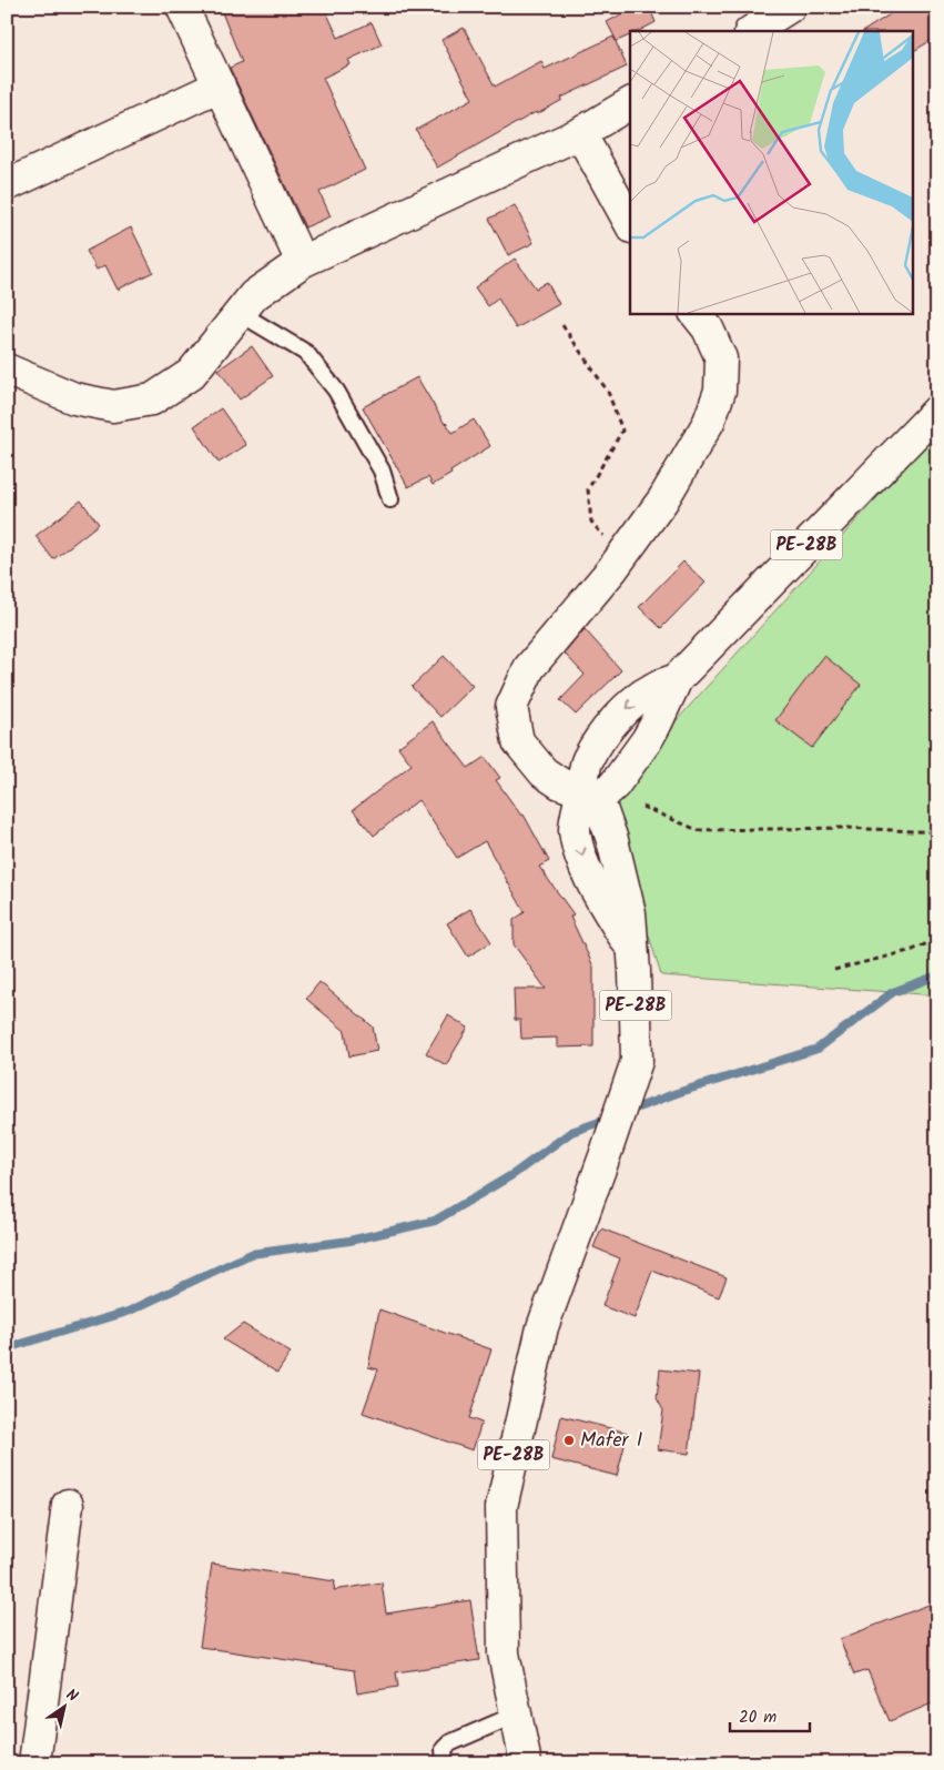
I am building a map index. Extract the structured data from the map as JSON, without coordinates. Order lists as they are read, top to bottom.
{
  "streets": {
    "main road": ["PE-28B"]
  },
  "places": ["Mafer I"],
  "scale_bar": "20 m",
  "north": "top right"
}
